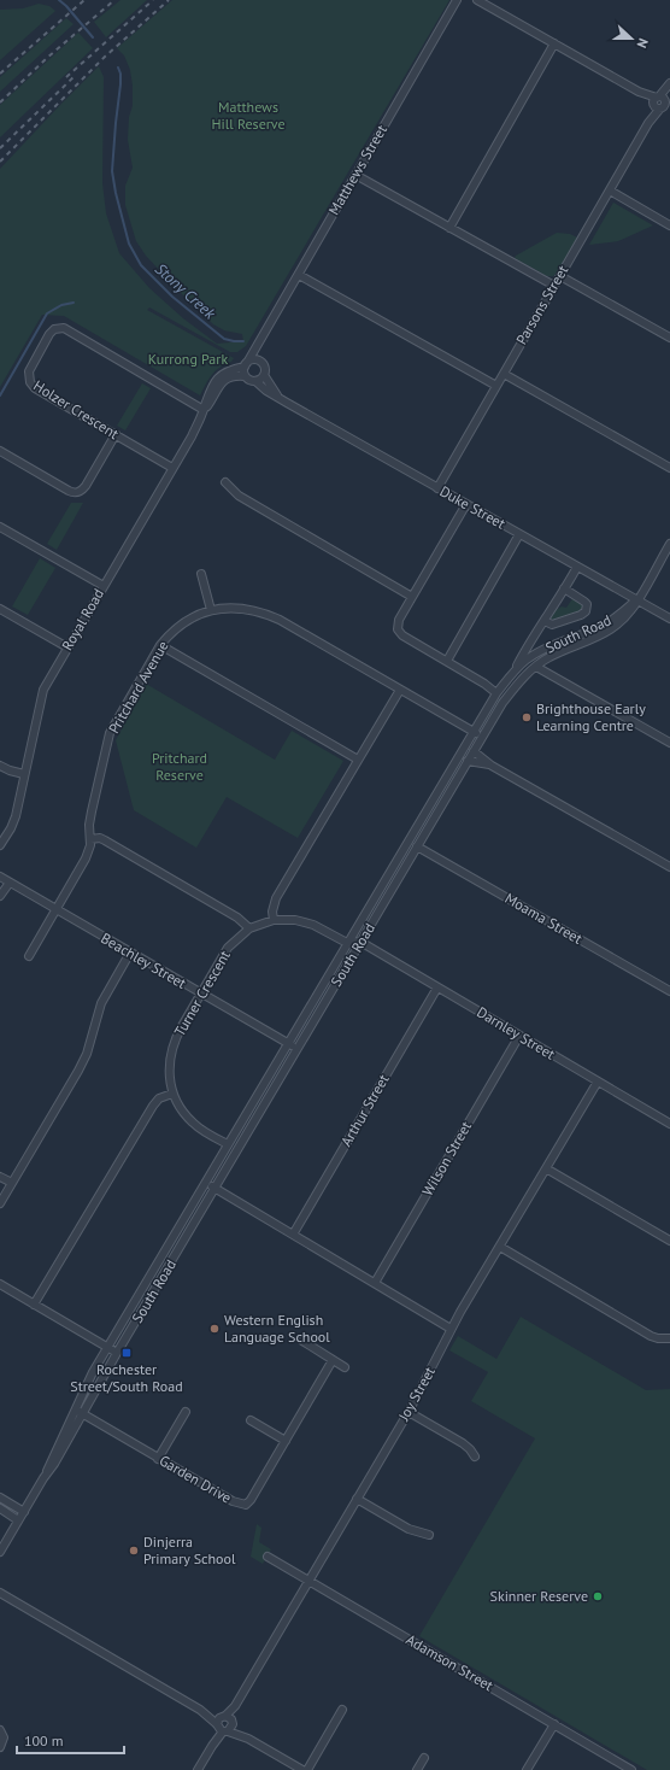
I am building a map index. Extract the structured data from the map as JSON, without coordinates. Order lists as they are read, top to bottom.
{
  "streets": {
    "street": [
      "Matthews Street",
      "Parsons Street",
      "Holzer Crescent",
      "Duke Street",
      "Royal Road",
      "South Road",
      "Pritchard Avenue",
      "Moama Street",
      "Beachley Street",
      "Turner Crescent",
      "Darnley Street",
      "Arthur Street",
      "Wilson Street",
      "Joy Street",
      "Garden Drive",
      "Adamson Street"
    ]
  },
  "crossings": [
    ["Matthews Street", "Duke Street"],
    ["Matthews Street", "Royal Road"],
    ["Parsons Street", "Duke Street"],
    ["Holzer Crescent", "Royal Road"],
    ["Duke Street", "Royal Road"],
    ["Duke Street", "South Road"],
    ["South Road", "Pritchard Avenue"],
    ["South Road", "Moama Street"],
    ["South Road", "Beachley Street"],
    ["South Road", "Turner Crescent"],
    ["South Road", "Darnley Street"],
    ["South Road", "Garden Drive"],
    ["Pritchard Avenue", "Beachley Street"],
    ["Beachley Street", "Turner Crescent"],
    ["Darnley Street", "Arthur Street"],
    ["Darnley Street", "Wilson Street"],
    ["Darnley Street", "Joy Street"],
    ["Joy Street", "Adamson Street"]
  ],
  "water": ["Stony Creek"],
  "parks": ["Matthews Hill Reserve", "Kurrong Park", "Pritchard Reserve"],
  "places": {
    "other": [
      "Brighthouse Early Learning Centre",
      "Western English Language School",
      "Dinjerra Primary School",
      "Skinner Reserve"
    ],
    "transit": ["Rochester Street/South Road"]
  },
  "scale_bar": "100 m",
  "north": "right"
}
